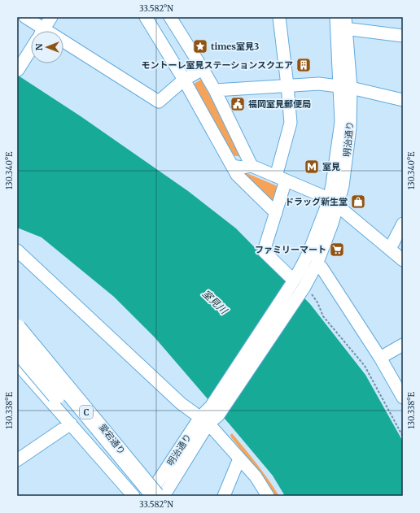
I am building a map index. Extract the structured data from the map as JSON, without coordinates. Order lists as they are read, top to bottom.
{
  "streets": {
    "highway": ["C"],
    "street": ["明治通り", "愛宕通り"]
  },
  "crossings": [
    ["明治通り", "C"],
    ["明治通り", "愛宕通り"],
    ["C", "愛宕通り"]
  ],
  "water": ["室見川"],
  "places": {
    "place": ["times室見3"],
    "building": ["モントーレ室見ステーションスクエア"],
    "public building": ["福岡室見郵便局"],
    "metro station": ["室見"],
    "shop": ["ドラッグ新生堂"],
    "supermarket": ["ファミリーマート"]
  },
  "north": "left",
  "coordinates": ["33.582°N", "130.340°E", "130.338°E"]
}
